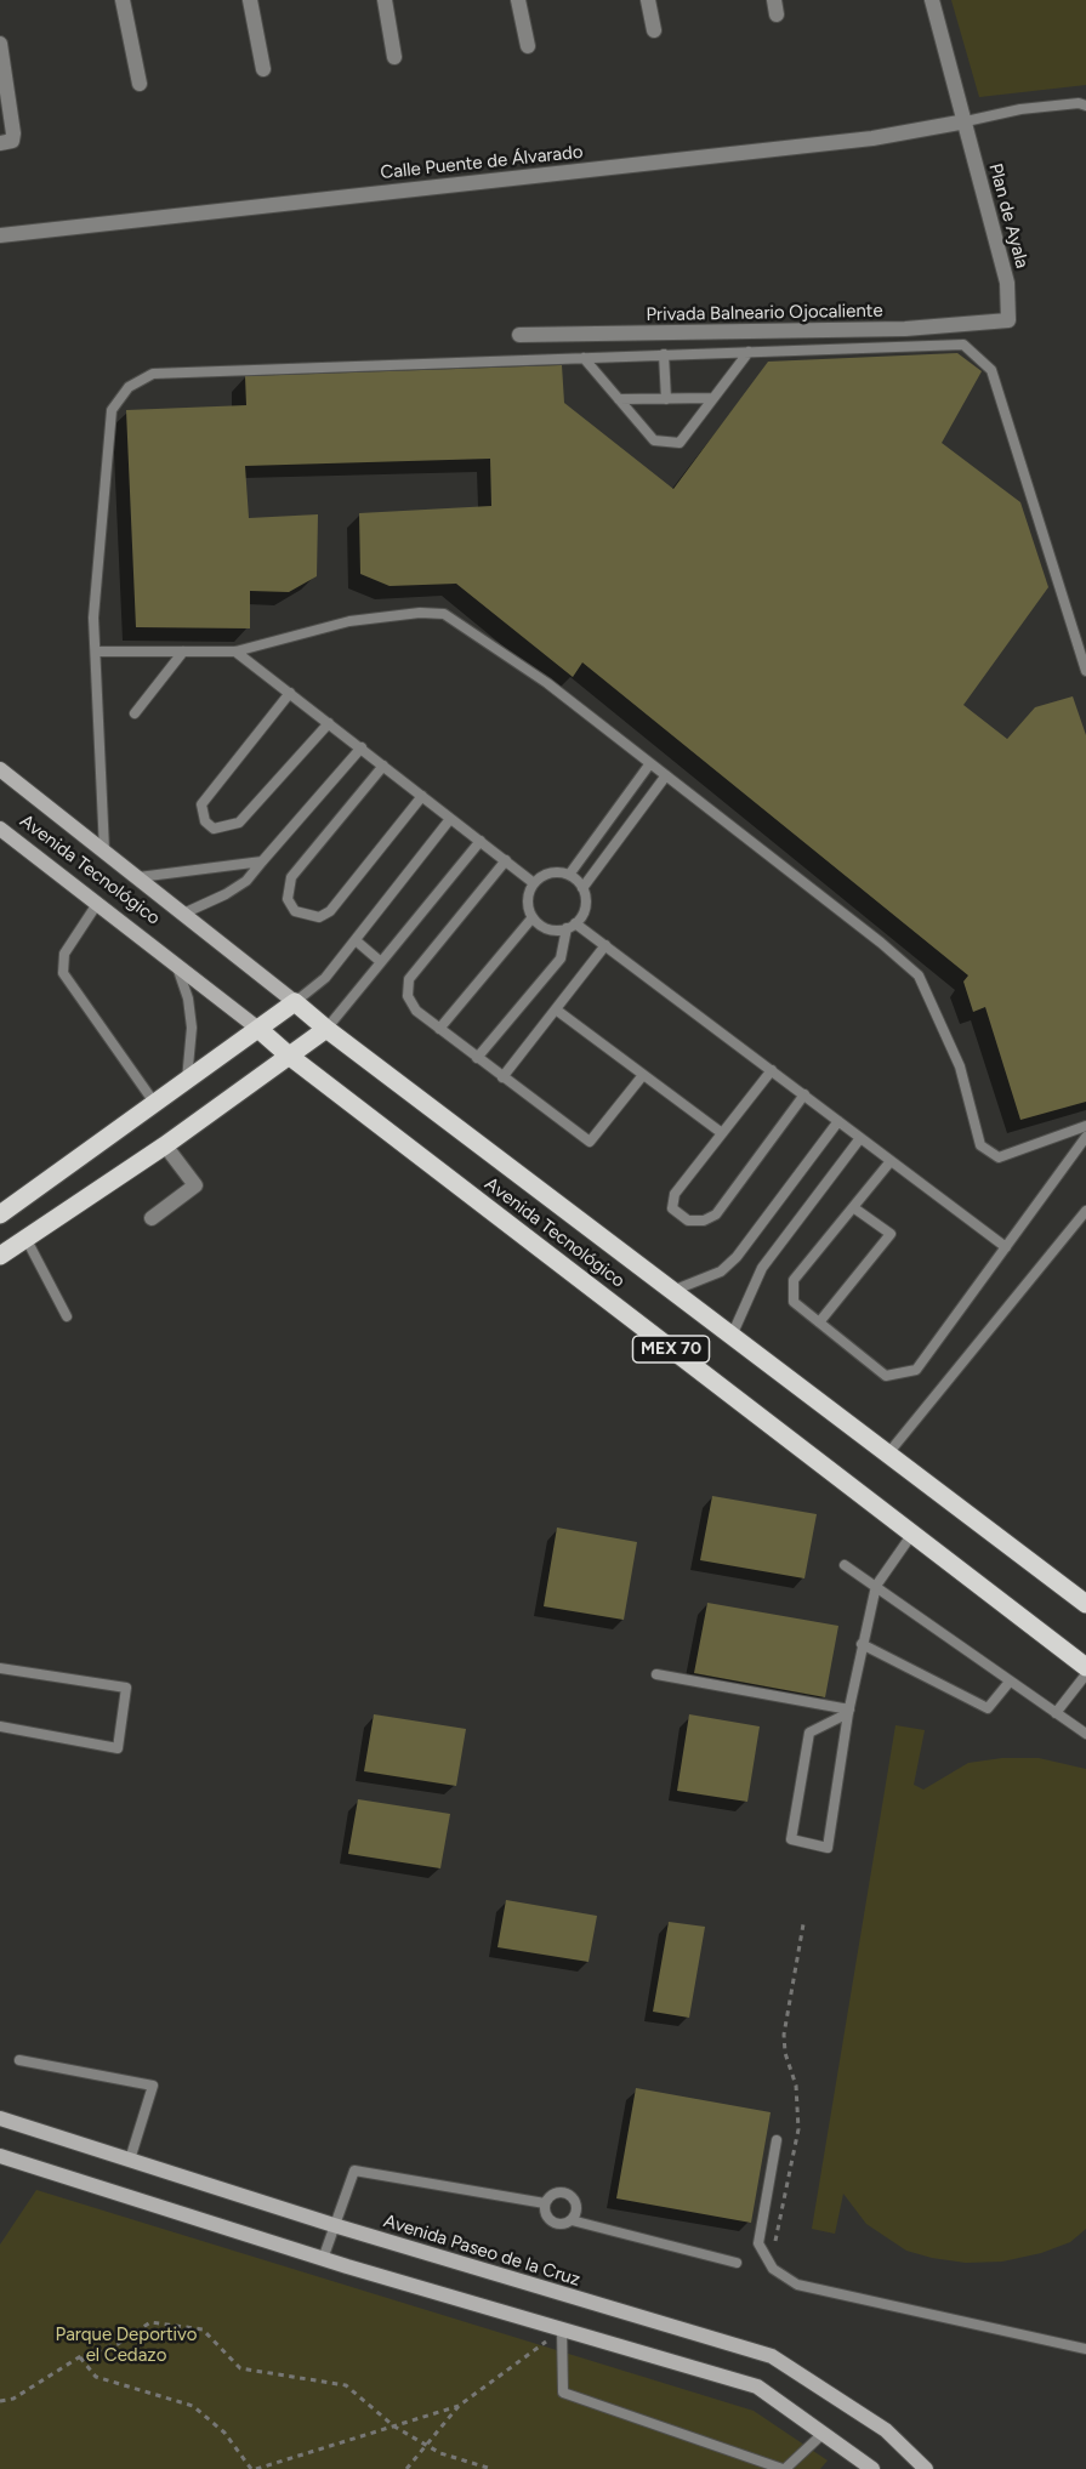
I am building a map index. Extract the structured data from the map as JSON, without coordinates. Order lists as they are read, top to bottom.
{
  "streets": {
    "main road": ["Avenida Tecnológico", "MEX 70", "Avenida Paseo de la Cruz"],
    "street": ["Calle Puente de Álvarado", "Plan de Ayala", "Privada Balneario Ojocaliente"]
  },
  "crossings": [
    ["Calle Puente de Álvarado", "Plan de Ayala"],
    ["Plan de Ayala", "Privada Balneario Ojocaliente"]
  ],
  "parks": ["Parque Deportivo el Cedazo"]
}
